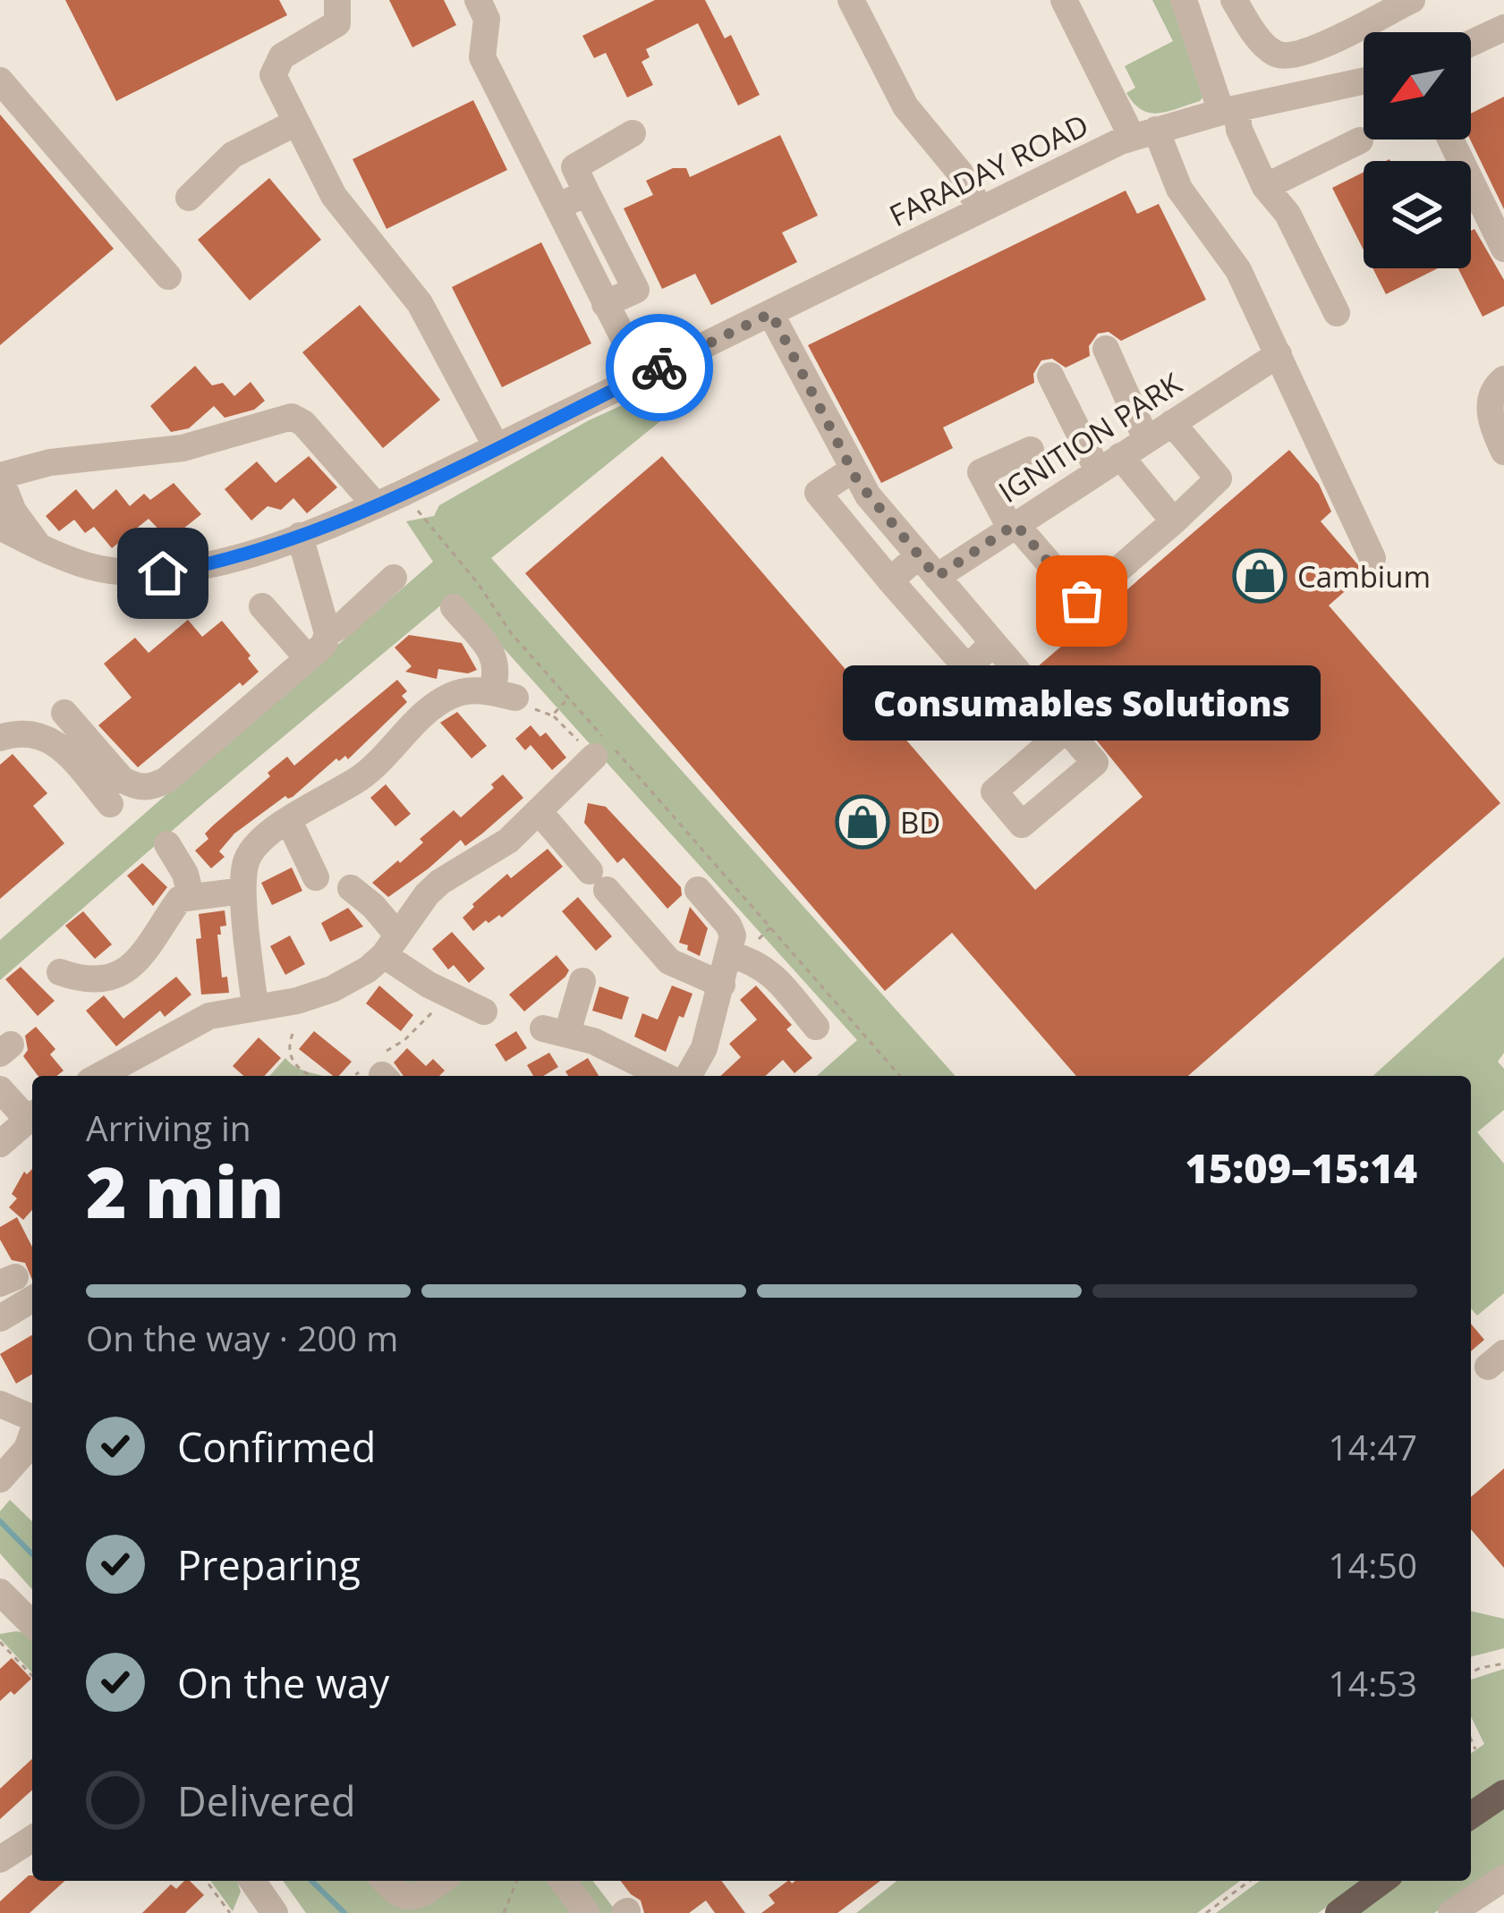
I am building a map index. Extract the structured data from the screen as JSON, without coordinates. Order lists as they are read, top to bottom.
{
  "streets": {
    "street": ["FARADAY ROAD", "IGNITION PARK"]
  },
  "places": {
    "shop": ["Cambium", "BD"],
    "other": ["Consumables Solutions"]
  },
  "north": "bottom left",
  "page": {
    "bubble": "Consumables Solutions",
    "heading": ["2 min", "Arriving in", "15:09–15:14"],
    "bar": "On the way · 200 m",
    "list": [
      ["Confirmed", "14:47"],
      ["Preparing", "14:50"],
      ["On the way", "14:53"],
      "Delivered"
    ]
  }
}
